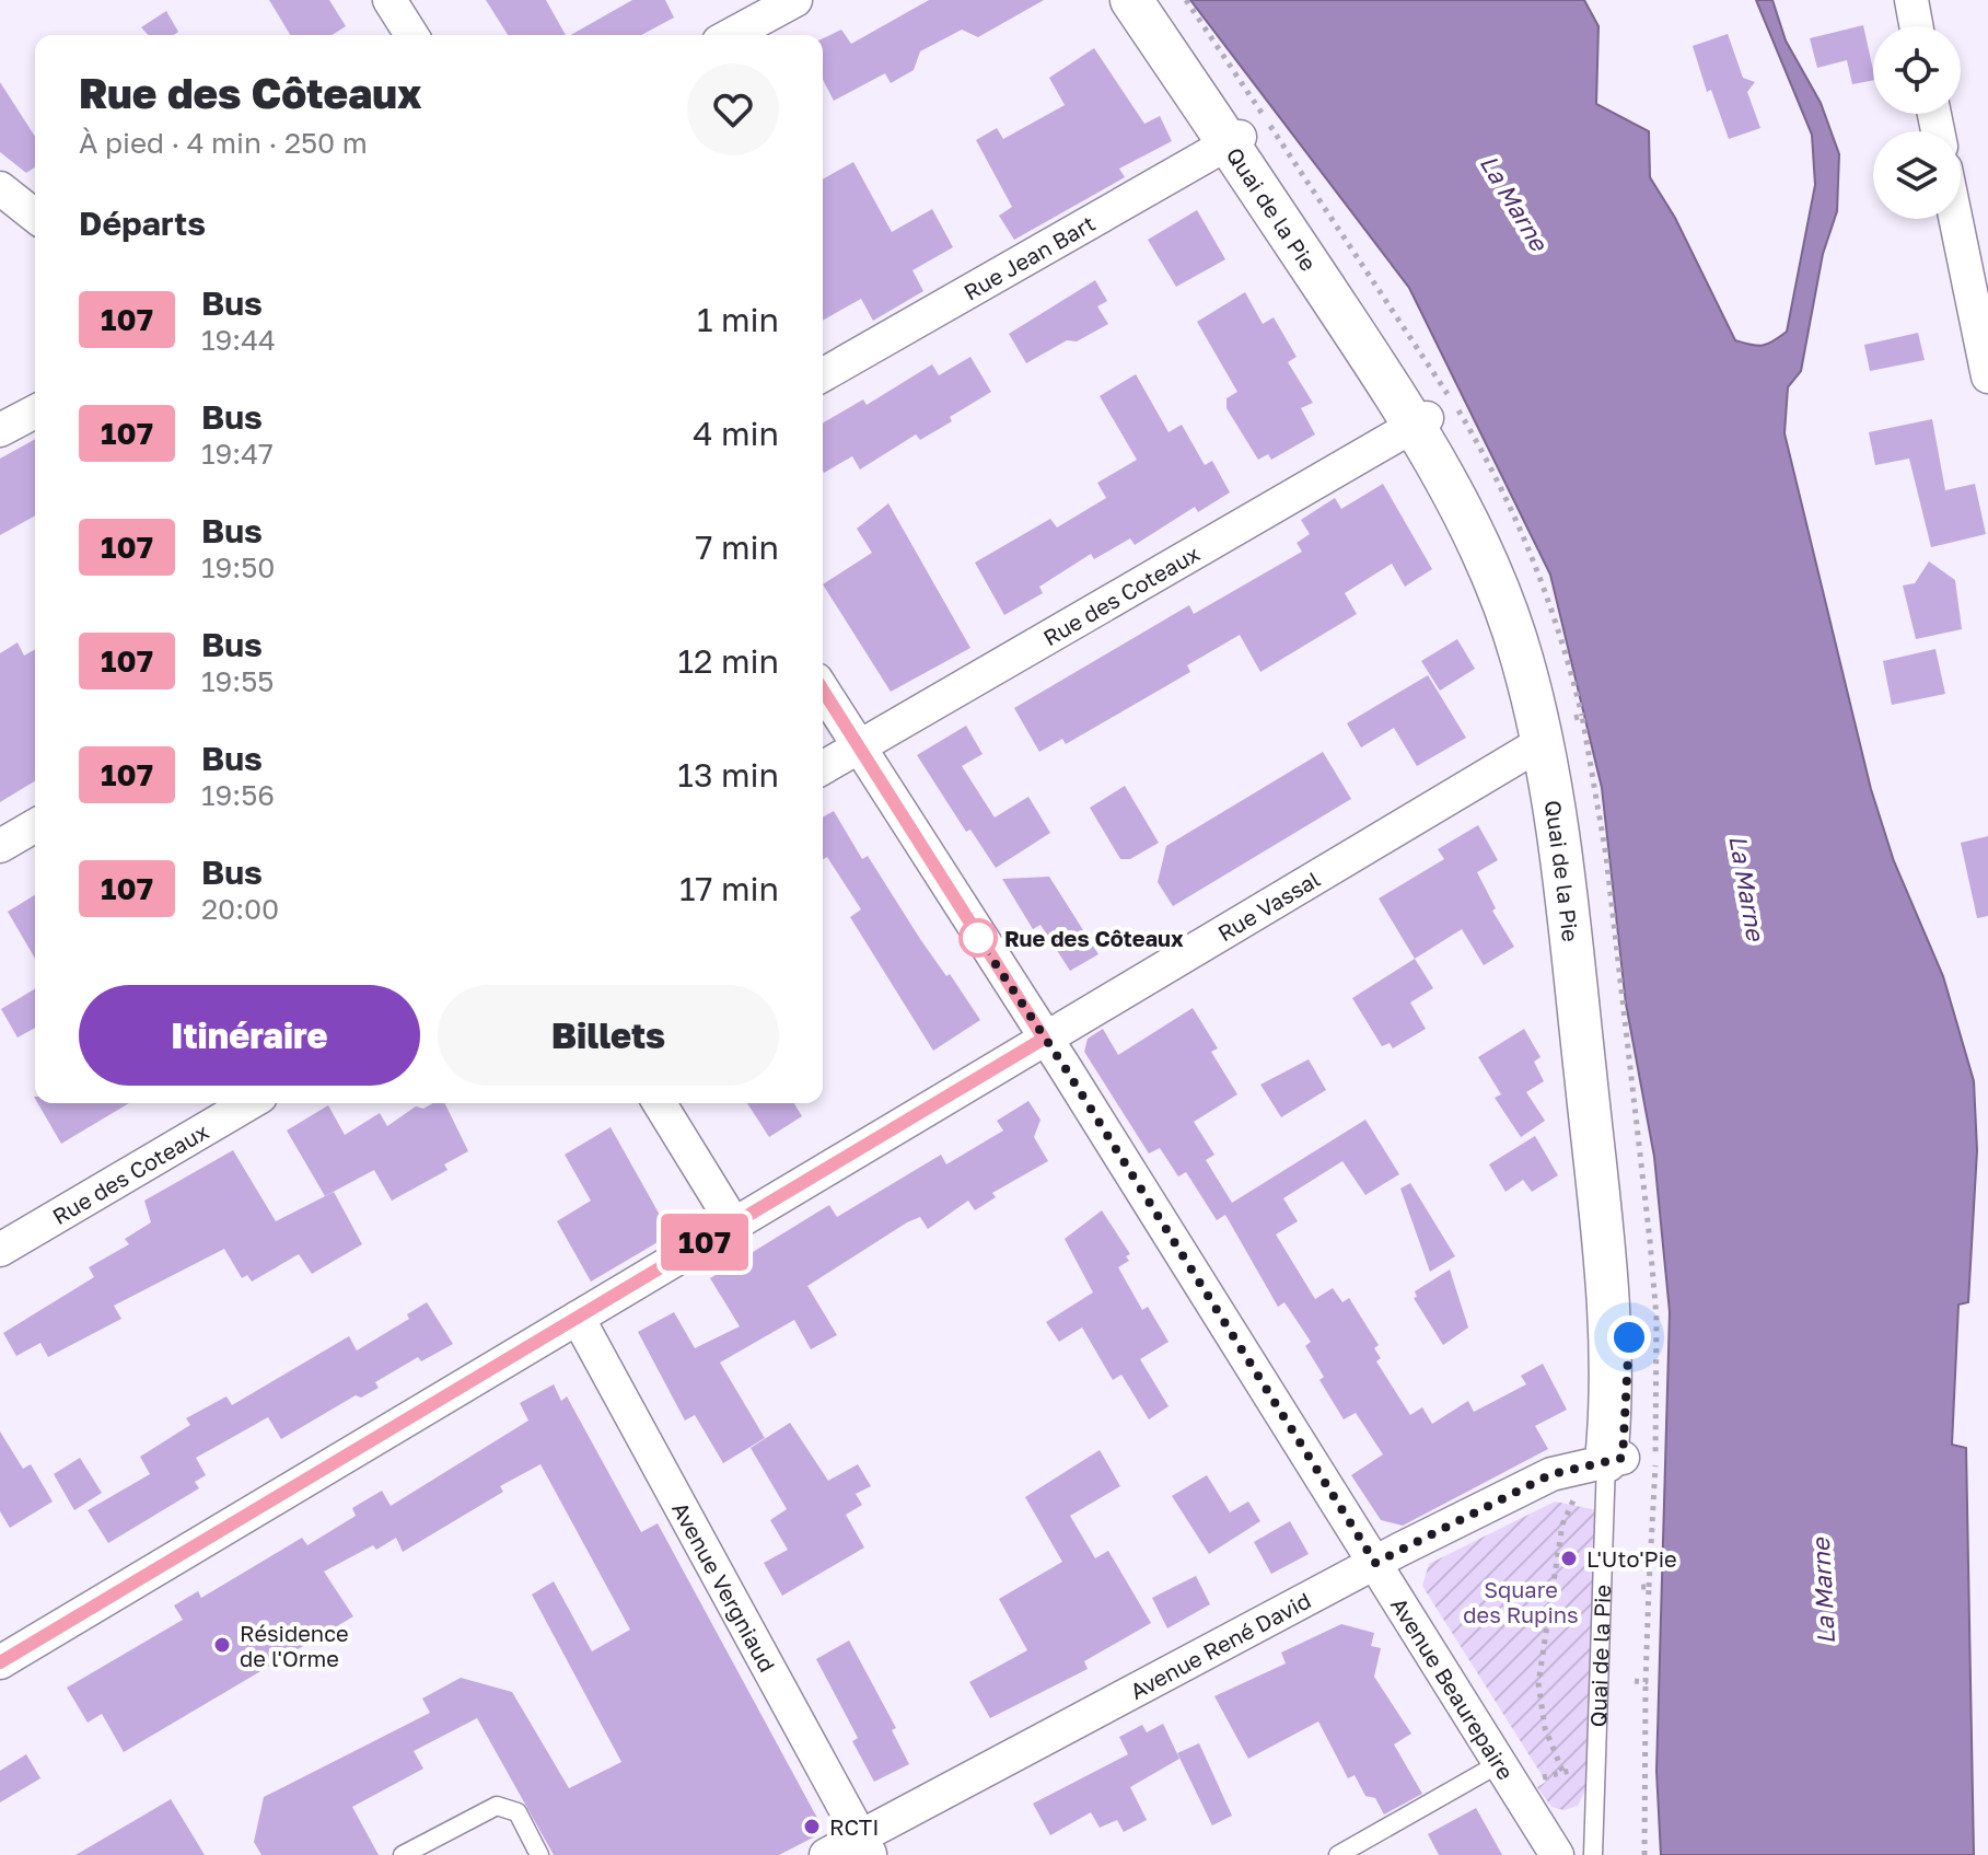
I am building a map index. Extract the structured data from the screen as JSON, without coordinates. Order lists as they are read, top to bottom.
{
  "streets": {
    "street": [
      "Quai de la Pie",
      "Rue Jean Bart",
      "Rue des Coteaux",
      "Rue Vassal",
      "Avenue Vergniaud",
      "Avenue René David",
      "Avenue Beaurepaire"
    ]
  },
  "crossings": [
    ["Quai de la Pie", "Rue Jean Bart"],
    ["Quai de la Pie", "Rue des Coteaux"],
    ["Quai de la Pie", "Rue Vassal"],
    ["Quai de la Pie", "Avenue René David"],
    ["Rue des Coteaux", "Avenue Beaurepaire"],
    ["Rue Vassal", "Avenue Vergniaud"],
    ["Rue Vassal", "Avenue Beaurepaire"],
    ["Avenue Vergniaud", "Avenue René David"],
    ["Avenue René David", "Avenue Beaurepaire"]
  ],
  "water": ["La Marne"],
  "parks": ["Square des Rupins"],
  "places": [
    "Rue des Côteaux",
    "L'Uto'Pie",
    "Résidence de l'Orme",
    "RCTI"
  ],
  "lines": ["bus line 107"],
  "page": {
    "on_map": "107",
    "heading": [
      ["Rue des Côteaux", "À pied · 4 min · 250 m"],
      "Départs"
    ],
    "list": [
      {
        "mark": "107",
        "name": "Bus",
        "note": "19:44",
        "value": "1 min"
      },
      {
        "mark": "107",
        "name": "Bus",
        "note": "19:47",
        "value": "4 min"
      },
      {
        "mark": "107",
        "name": "Bus",
        "note": "19:50",
        "value": "7 min"
      },
      {
        "mark": "107",
        "name": "Bus",
        "note": "19:55",
        "value": "12 min"
      },
      {
        "mark": "107",
        "name": "Bus",
        "note": "19:56",
        "value": "13 min"
      },
      {
        "mark": "107",
        "name": "Bus",
        "note": "20:00",
        "value": "17 min"
      }
    ],
    "buttons": ["Itinéraire", "Billets"]
  }
}
